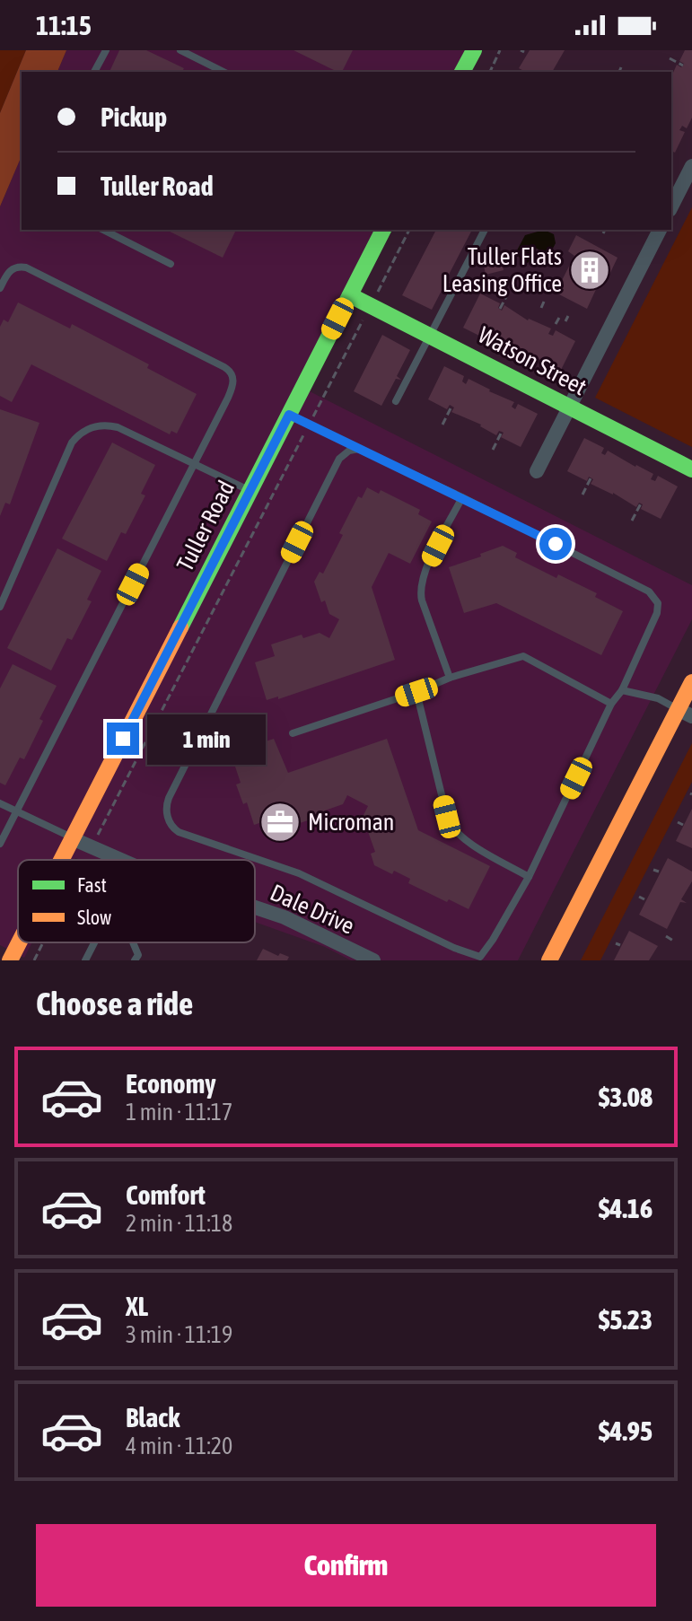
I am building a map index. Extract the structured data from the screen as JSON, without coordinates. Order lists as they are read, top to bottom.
{
  "streets": {
    "street": ["Watson Street", "Tuller Road", "Dale Drive"]
  },
  "crossings": [
    ["Watson Street", "Tuller Road"],
    ["Tuller Road", "Dale Drive"]
  ],
  "places": {
    "building": ["Tuller Flats Leasing Office"],
    "office": ["Microman"]
  },
  "legend": ["Fast", "Slow"],
  "page": {
    "status": "11:15",
    "banner": ["Pickup", "Tuller Road"],
    "bubble": "1 min",
    "heading": "Choose a ride",
    "list": [
      {
        "name": "Economy",
        "note": "1 min · 11:17",
        "value": "$3.08"
      },
      {
        "name": "Comfort",
        "note": "2 min · 11:18",
        "value": "$4.16"
      },
      {
        "name": "XL",
        "note": "3 min · 11:19",
        "value": "$5.23"
      },
      {
        "name": "Black",
        "note": "4 min · 11:20",
        "value": "$4.95"
      }
    ],
    "buttons": "Confirm"
  }
}
